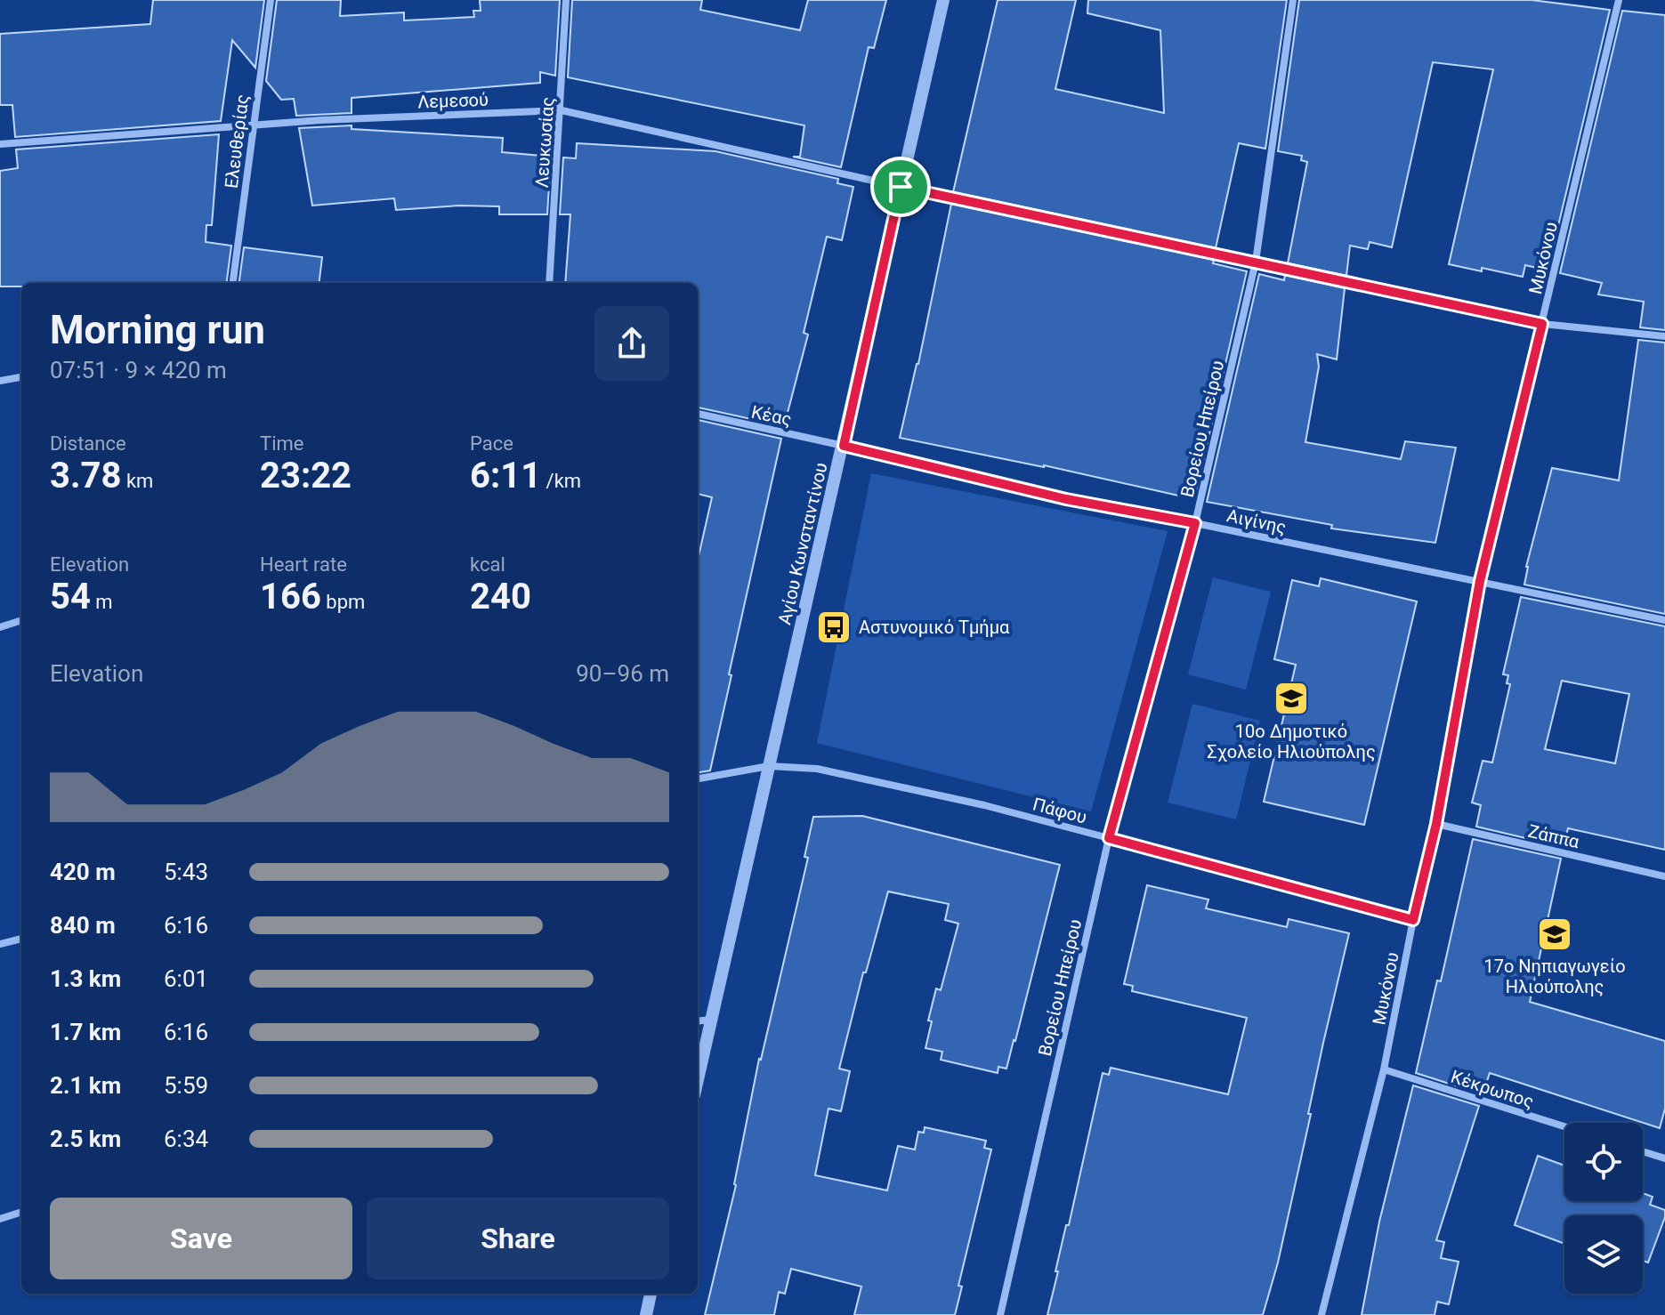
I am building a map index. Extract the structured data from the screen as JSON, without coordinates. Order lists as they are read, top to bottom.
{
  "streets": {
    "street": [
      "Λεμεσού",
      "Ελευθερίας",
      "Λευκωσίας",
      "Μυκόνου",
      "Κέας",
      "Βορείου Ηπείρου",
      "Αιγίνης",
      "Αγίου Κωνσταντίνου",
      "Πάφου",
      "Ζάππα",
      "Κέκρωπος"
    ]
  },
  "crossings": [
    ["Λεμεσού", "Ελευθερίας"],
    ["Λεμεσού", "Λευκωσίας"],
    ["Λεμεσού", "Μυκόνου"],
    ["Λεμεσού", "Βορείου Ηπείρου"],
    ["Λεμεσού", "Αγίου Κωνσταντίνου"],
    ["Μυκόνου", "Αιγίνης"],
    ["Μυκόνου", "Πάφου"],
    ["Μυκόνου", "Ζάππα"],
    ["Μυκόνου", "Κέκρωπος"],
    ["Κέας", "Αιγίνης"],
    ["Κέας", "Αγίου Κωνσταντίνου"],
    ["Βορείου Ηπείρου", "Αιγίνης"],
    ["Βορείου Ηπείρου", "Πάφου"],
    ["Αιγίνης", "Αγίου Κωνσταντίνου"],
    ["Αγίου Κωνσταντίνου", "Πάφου"]
  ],
  "places": {
    "bus stop": ["Αστυνομικό Τμήμα"],
    "school or university": ["10ο Δημοτικό Σχολείο Ηλιούπολης", "17ο Νηπιαγωγείο Ηλιούπολης"]
  },
  "page": {
    "heading": ["Morning run", "07:51 · 9 × 420 m"],
    "stats": [
      ["Distance", "3.78 km"],
      ["Time", "23:22"],
      ["Pace", "6:11 /km"],
      ["Elevation", "54 m"],
      ["Heart rate", "166 bpm"],
      ["kcal", "240"]
    ],
    "chart": ["Elevation", "90–96 m"],
    "list": [
      {
        "name": "420 m",
        "note": "5:43"
      },
      {
        "name": "840 m",
        "note": "6:16"
      },
      {
        "name": "1.3 km",
        "note": "6:01"
      },
      {
        "name": "1.7 km",
        "note": "6:16"
      },
      {
        "name": "2.1 km",
        "note": "5:59"
      },
      {
        "name": "2.5 km",
        "note": "6:34"
      }
    ],
    "buttons": ["Save", "Share"]
  }
}
